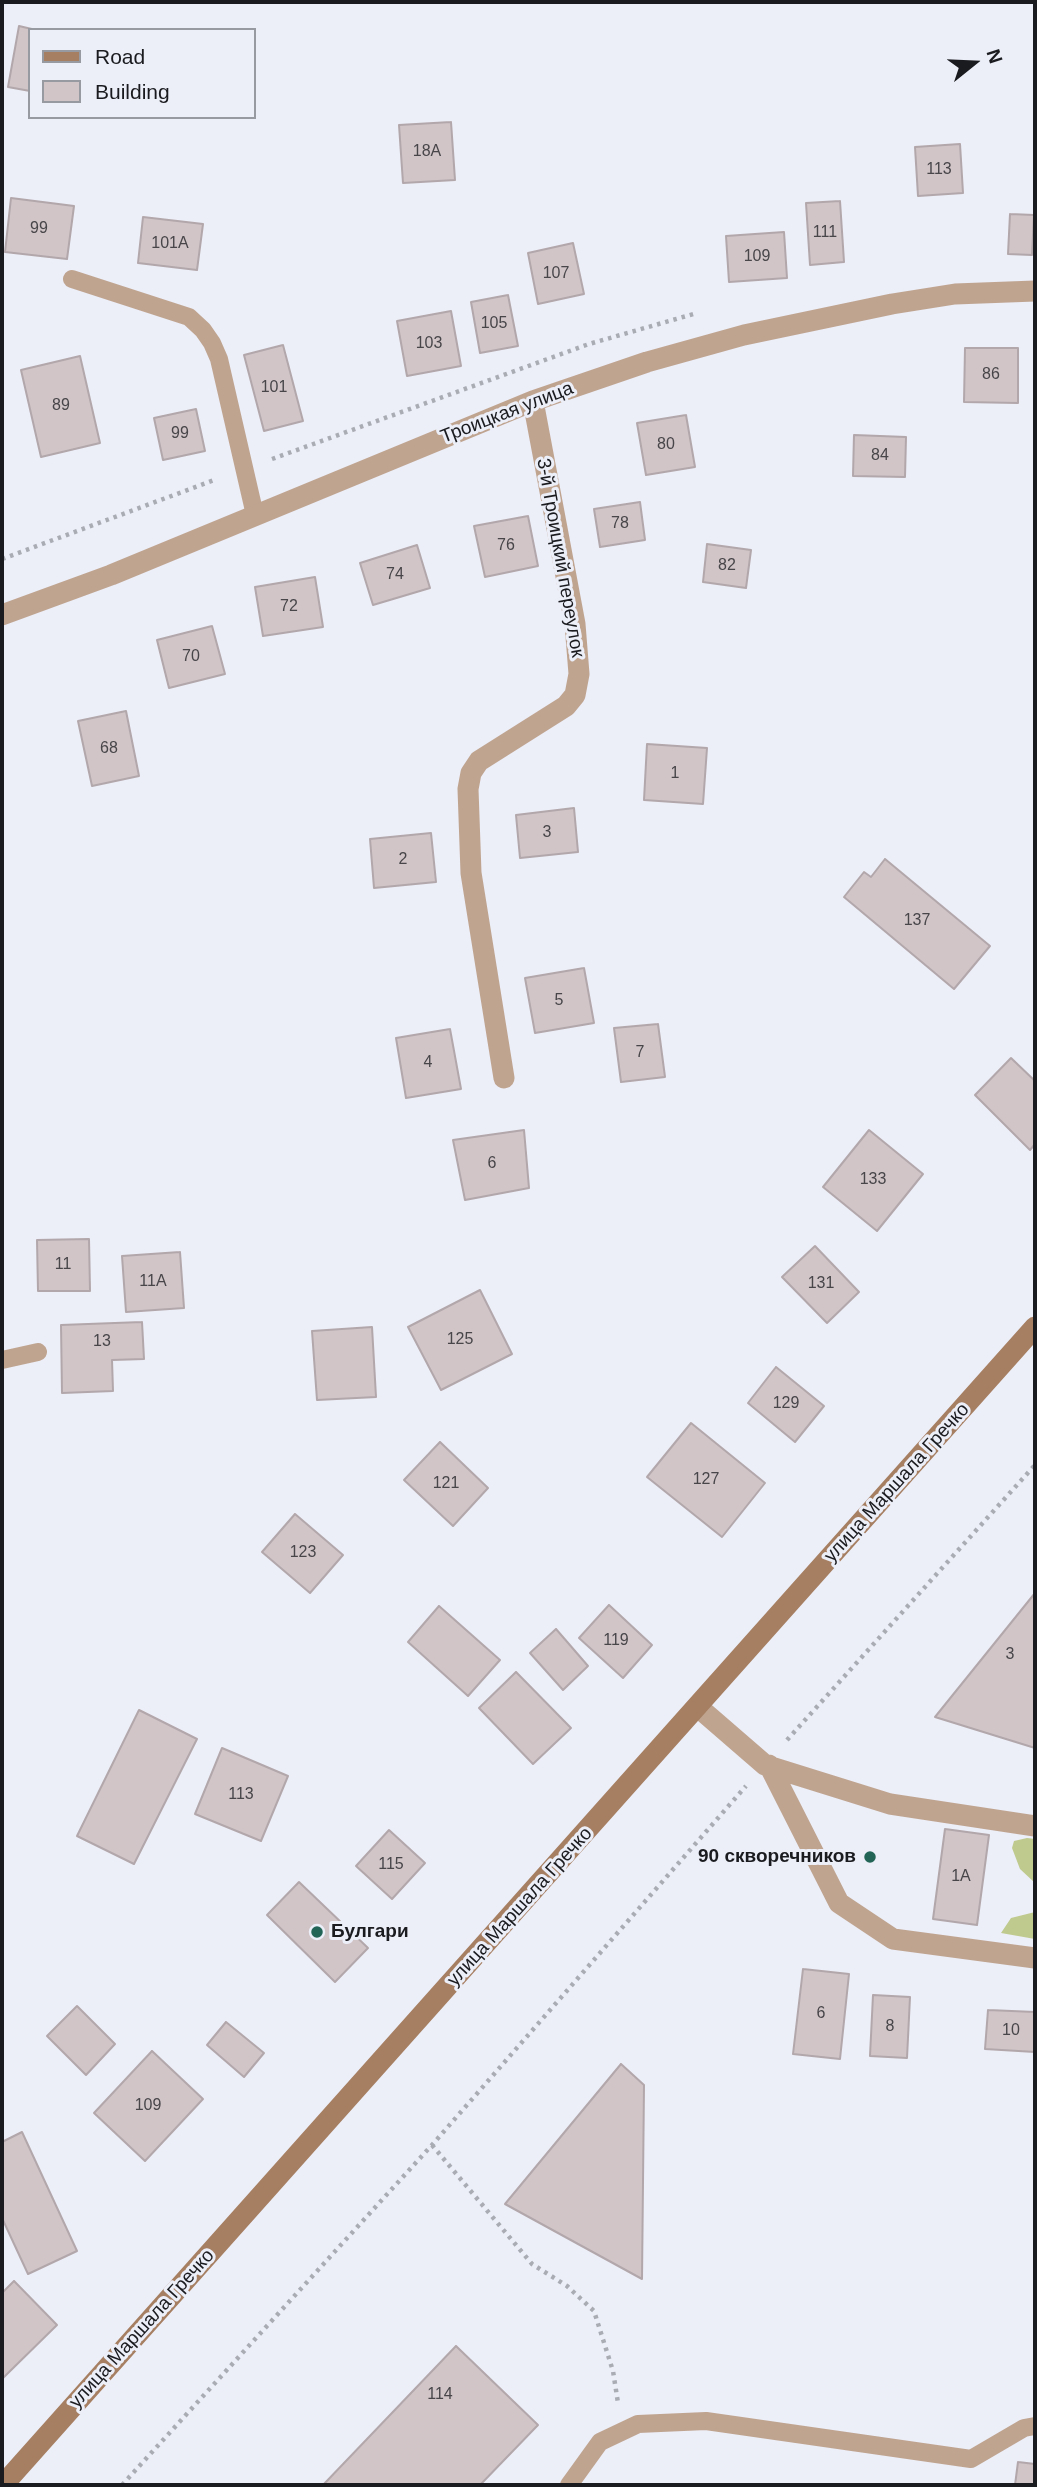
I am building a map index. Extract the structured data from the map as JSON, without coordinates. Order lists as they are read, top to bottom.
{
  "streets": {
    "main road": ["улица Маршала Гречко"],
    "street": ["Троицкая улица", "3-й Троицкий переулок"]
  },
  "crossings": [
    ["Троицкая улица", "3-й Троицкий переулок"]
  ],
  "places": ["90 скворечников", "Булгари"],
  "house_numbers": [
    "18А",
    "113",
    "99",
    "111",
    "101А",
    "109",
    "107",
    "105",
    "103",
    "86",
    "101",
    "89",
    "99",
    "80",
    "84",
    "78",
    "76",
    "82",
    "74",
    "72",
    "70",
    "68",
    "1",
    "3",
    "2",
    "137",
    "5",
    "7",
    "4",
    "6",
    "133",
    "11",
    "11А",
    "131",
    "125",
    "13",
    "129",
    "127",
    "121",
    "123",
    "119",
    "3",
    "113",
    "115",
    "1А",
    "6",
    "8",
    "10",
    "109",
    "114"
  ],
  "legend": ["Road", "Building"],
  "north": "right"
}
